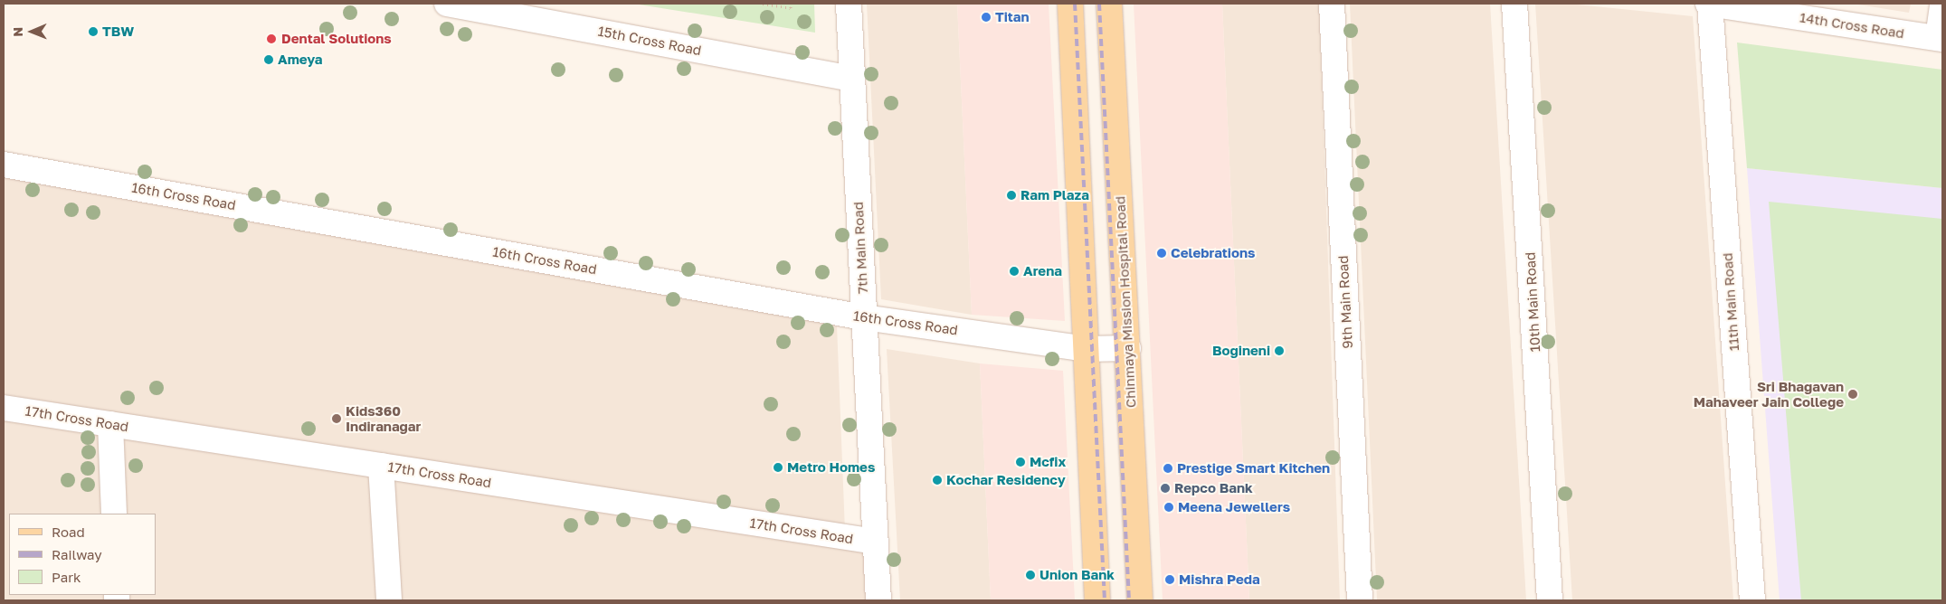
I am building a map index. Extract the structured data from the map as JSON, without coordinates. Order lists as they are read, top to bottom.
{
  "streets": {
    "main road": ["Chinmaya Mission Hospital Road"],
    "street": [
      "14th Cross Road",
      "15th Cross Road",
      "16th Cross Road",
      "7th Main Road",
      "9th Main Road",
      "10th Main Road",
      "11th Main Road",
      "17th Cross Road"
    ]
  },
  "crossings": [
    ["14th Cross Road", "11th Main Road"],
    ["15th Cross Road", "7th Main Road"],
    ["16th Cross Road", "7th Main Road"],
    ["16th Cross Road", "Chinmaya Mission Hospital Road"],
    ["7th Main Road", "17th Cross Road"]
  ],
  "places": [
    "Titan",
    "TBW",
    "Dental Solutions",
    "Ameya",
    "Ram Plaza",
    "Celebrations",
    "Arena",
    "Bogineni",
    "Sri Bhagavan Mahaveer Jain College",
    "Kids360 Indiranagar",
    "Mcfix",
    "Metro Homes",
    "Prestige Smart Kitchen",
    "Kochar Residency",
    "Repco Bank",
    "Meena Jewellers",
    "Union Bank",
    "Mishra Peda"
  ],
  "legend": ["Road", "Railway", "Park"],
  "north": "left"
}
